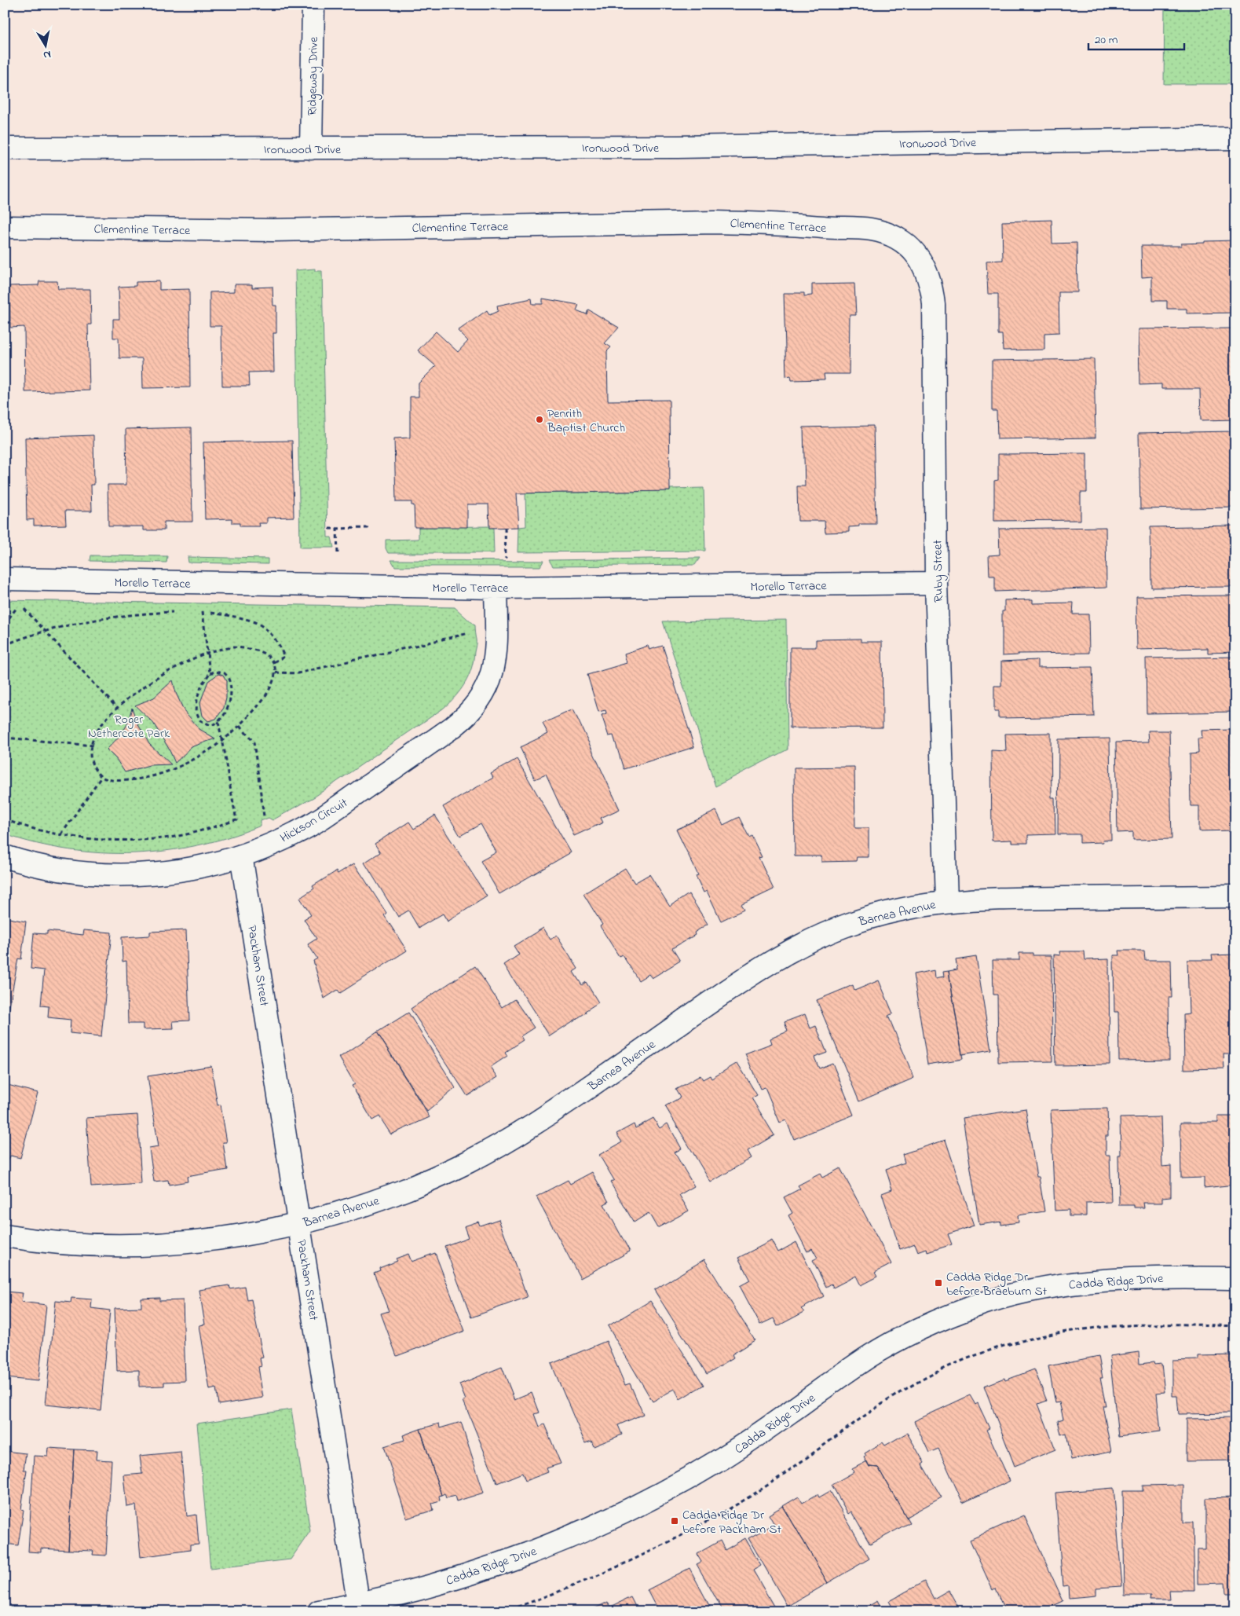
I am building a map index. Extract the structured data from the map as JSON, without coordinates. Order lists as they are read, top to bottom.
{
  "streets": {
    "street": [
      "Ridgeway Drive",
      "Ironwood Drive",
      "Clementine Terrace",
      "Ruby Street",
      "Morello Terrace",
      "Hickson Circuit",
      "Barnea Avenue",
      "Packham Street",
      "Cadda Ridge Drive"
    ]
  },
  "crossings": [
    ["Ridgeway Drive", "Ironwood Drive"],
    ["Clementine Terrace", "Ruby Street"],
    ["Ruby Street", "Morello Terrace"],
    ["Ruby Street", "Barnea Avenue"],
    ["Morello Terrace", "Hickson Circuit"],
    ["Hickson Circuit", "Packham Street"],
    ["Barnea Avenue", "Packham Street"],
    ["Packham Street", "Cadda Ridge Drive"]
  ],
  "parks": ["Roger Nethercote Park"],
  "places": {
    "other": ["Penrith Baptist Church"],
    "transit": ["Cadda Ridge Dr before Braeburn St", "Cadda Ridge Dr before Packham St"]
  },
  "scale_bar": "20 m",
  "north": "bottom"
}
